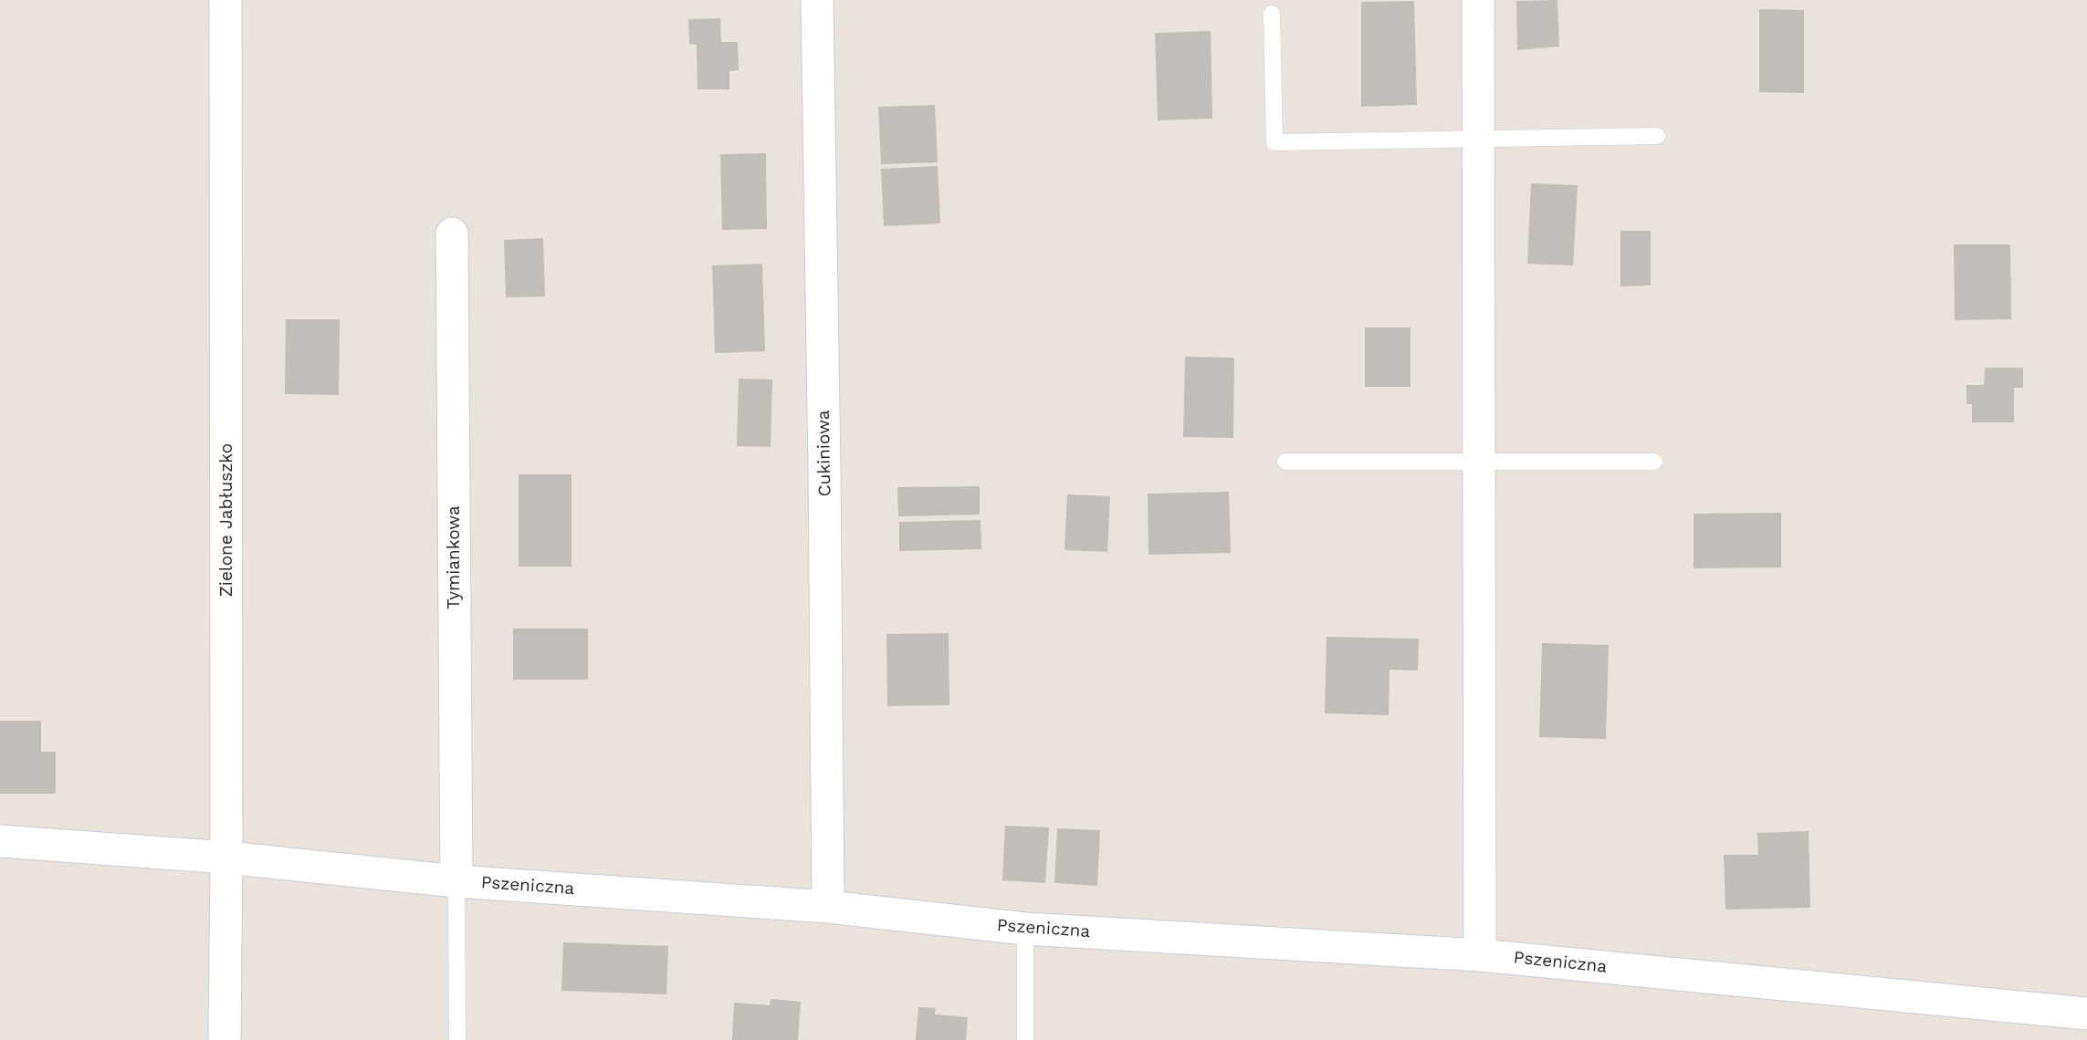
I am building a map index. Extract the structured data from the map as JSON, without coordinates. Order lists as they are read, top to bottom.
{
  "streets": {
    "street": [
      "Cukiniowa",
      "Zielone Jabłuszko",
      "Tymiankowa",
      "Pszeniczna"
    ]
  },
  "crossings": [
    ["Cukiniowa", "Pszeniczna"],
    ["Zielone Jabłuszko", "Pszeniczna"],
    ["Tymiankowa", "Pszeniczna"]
  ]
}
